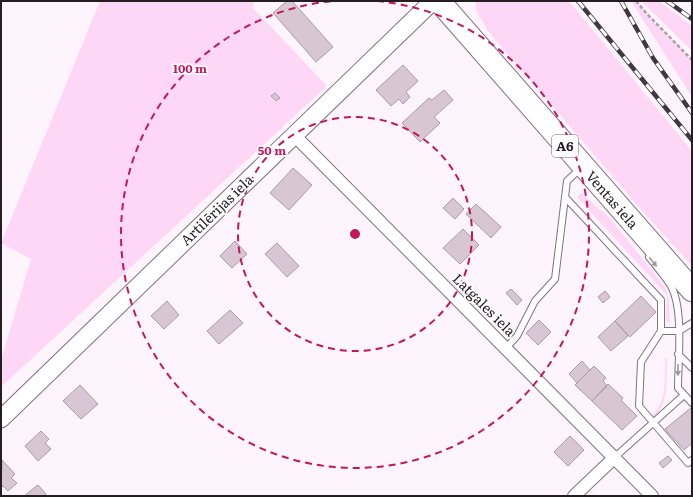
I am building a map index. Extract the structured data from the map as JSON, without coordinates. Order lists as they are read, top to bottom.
{
  "streets": {
    "highway": ["A6", "Ventas iela"],
    "street": ["Artilērijas iela", "Latgales iela"]
  },
  "crossings": [
    ["Artilērijas iela", "Latgales iela"]
  ],
  "rings": ["100 m", "50 m"]
}
